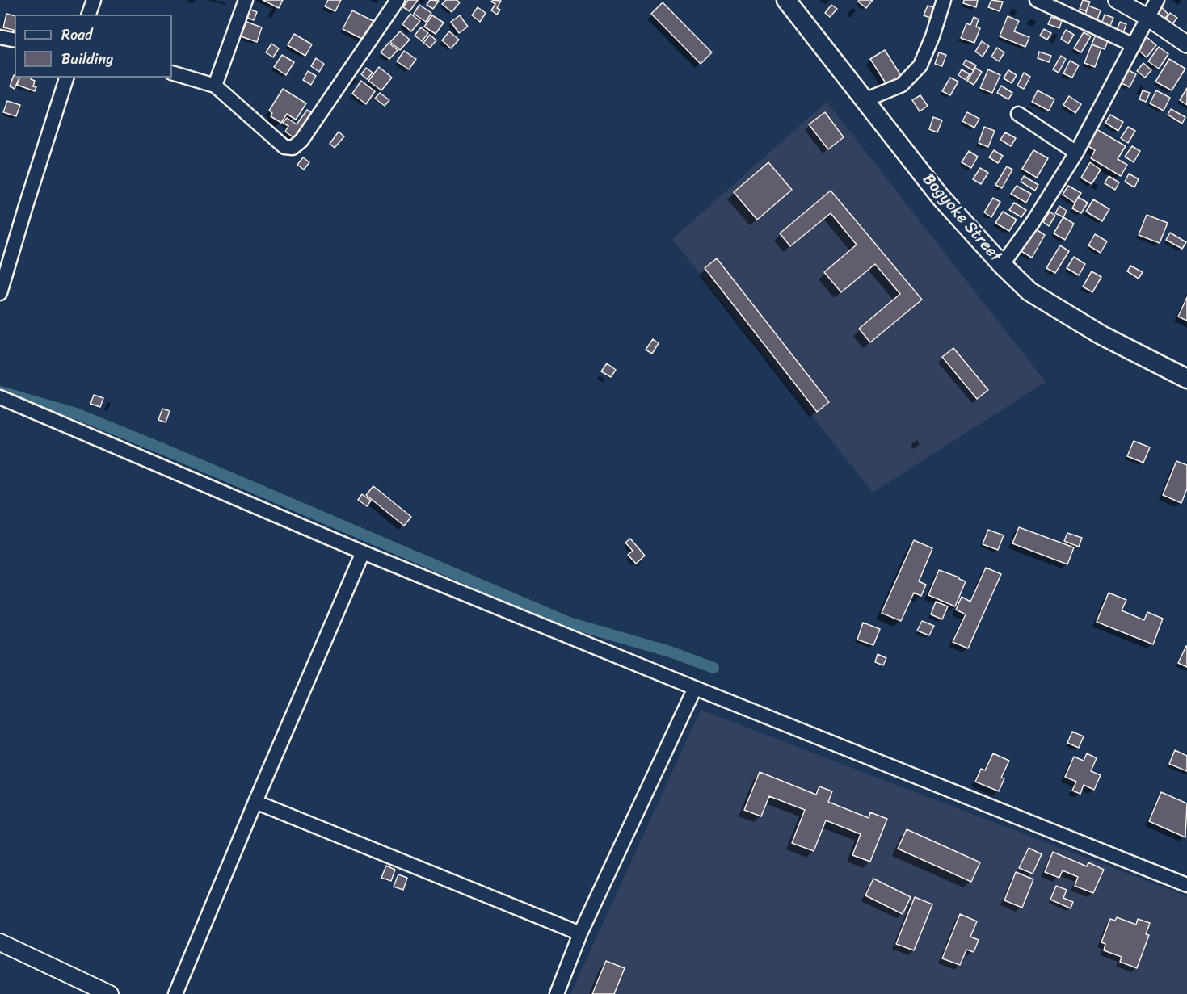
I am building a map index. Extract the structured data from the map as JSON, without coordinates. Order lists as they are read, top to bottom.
{
  "streets": {
    "main road": ["Bogyoke Street"]
  },
  "legend": ["Road", "Building"]
}
